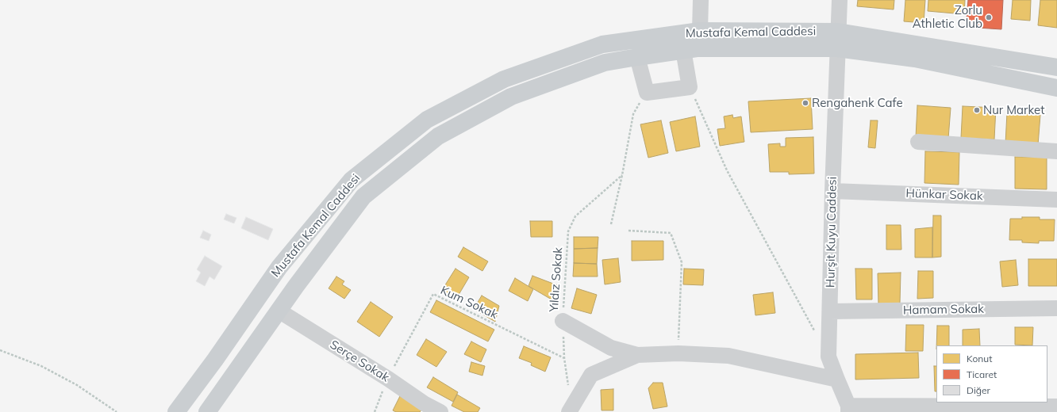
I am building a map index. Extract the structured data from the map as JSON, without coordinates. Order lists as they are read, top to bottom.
{
  "streets": {
    "main road": ["Mustafa Kemal Caddesi"],
    "street": [
      "Hünkar Sokak",
      "Hurşit Kuyu Caddesi",
      "Hamam Sokak",
      "Serçe Sokak"
    ],
    "path": ["Yıldız Sokak", "Kum Sokak"]
  },
  "crossings": [
    ["Mustafa Kemal Caddesi", "Hurşit Kuyu Caddesi"],
    ["Mustafa Kemal Caddesi", "Serçe Sokak"],
    ["Hünkar Sokak", "Hurşit Kuyu Caddesi"],
    ["Hurşit Kuyu Caddesi", "Hamam Sokak"],
    ["Yıldız Sokak", "Kum Sokak"],
    ["Kum Sokak", "Serçe Sokak"]
  ],
  "places": ["Zorlu Athletic Club", "Rengahenk Cafe", "Nur Market"],
  "legend": ["Konut", "Ticaret", "Diğer"]
}
